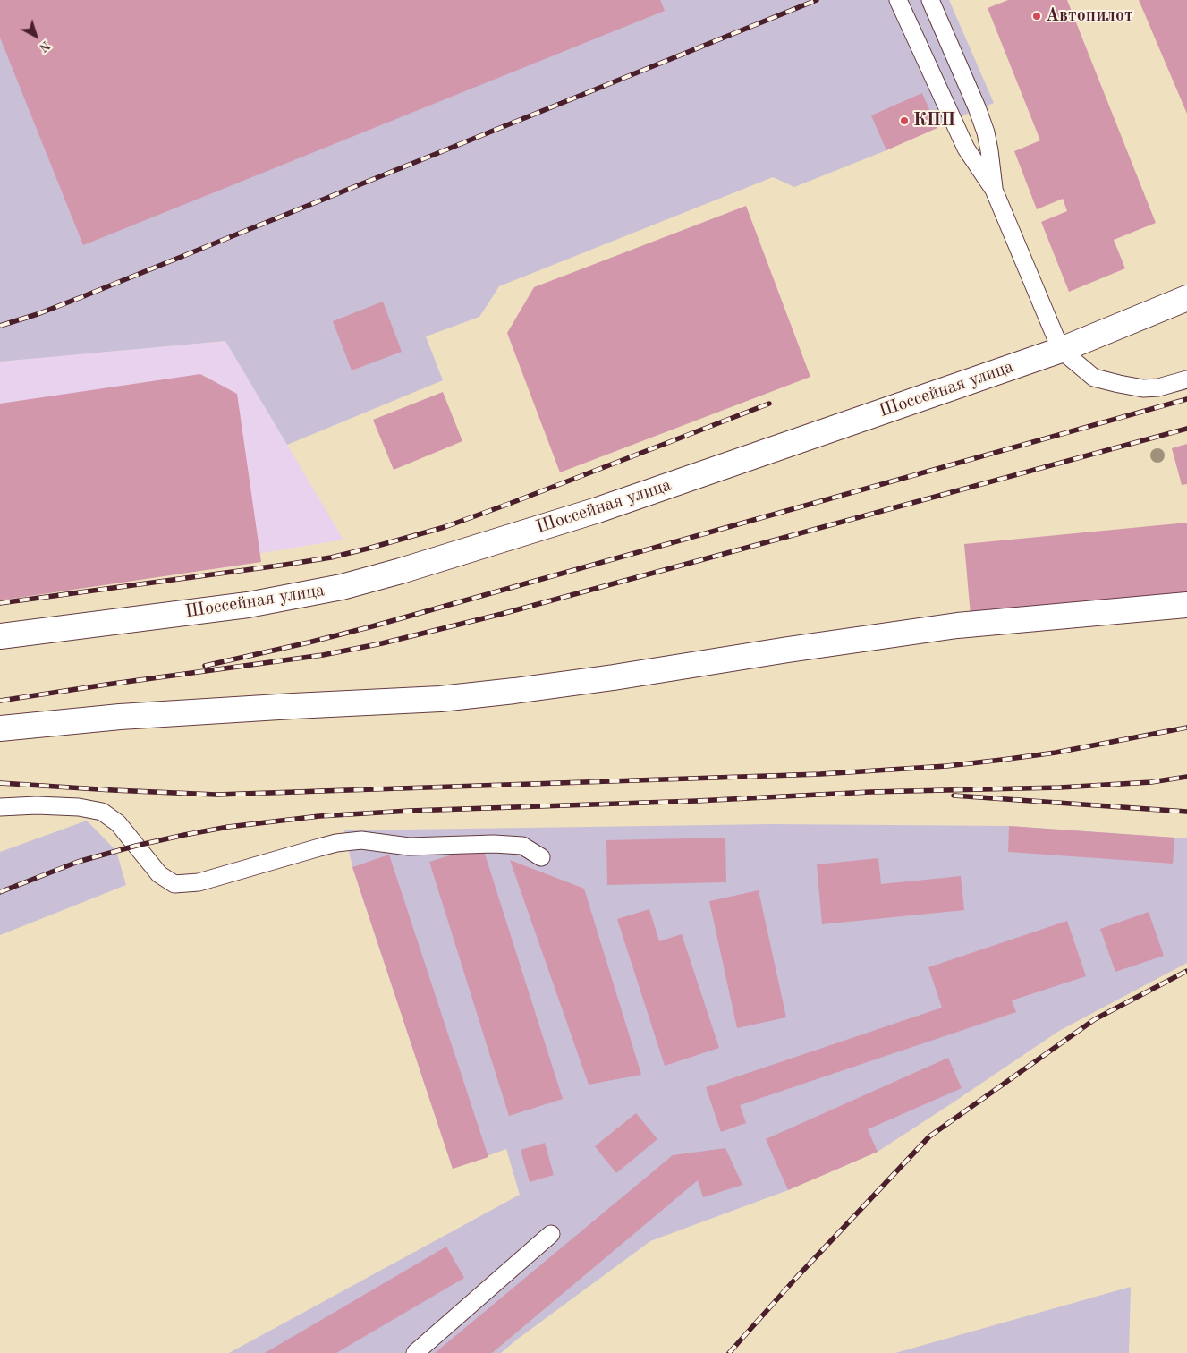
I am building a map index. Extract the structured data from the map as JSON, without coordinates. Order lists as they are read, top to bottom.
{
  "streets": {
    "street": ["Шоссейная улица"]
  },
  "places": ["Автопилот", "КПП"],
  "north": "bottom right"
}
